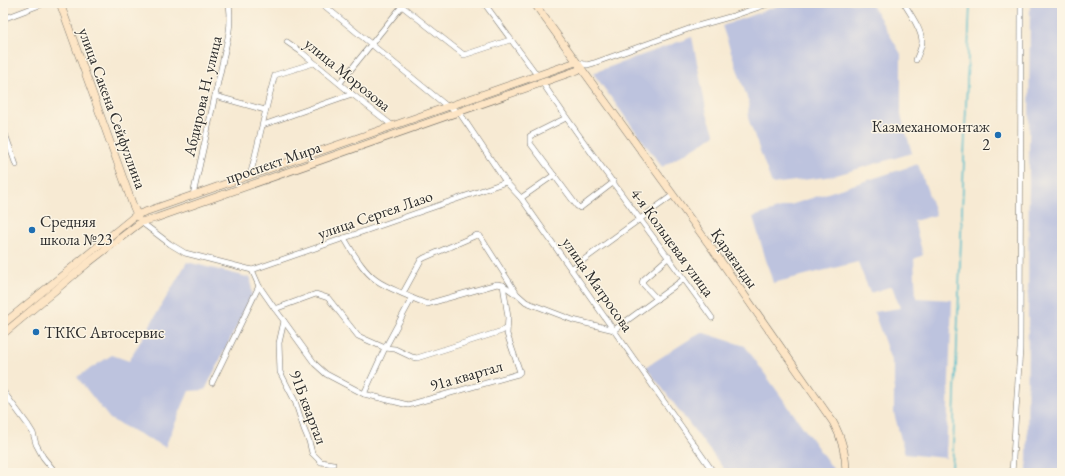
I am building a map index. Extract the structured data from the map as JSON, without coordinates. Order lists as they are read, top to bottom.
{
  "streets": {
    "main road": ["улица Сакена Сейфуллина", "проспект Мира", "Қарағанды"],
    "street": [
      "улица Морозова",
      "Абдирова Н. улица",
      "улица Сергея Лазо",
      "4-я Кольцевая улица",
      "улица Матросова",
      "91а квартал",
      "91Б квартал"
    ]
  },
  "crossings": [
    ["улица Морозова", "проспект Мира"],
    ["Абдирова Н. улица", "проспект Мира"],
    ["улица Сакена Сейфуллина", "проспект Мира"],
    ["проспект Мира", "4-я Кольцевая улица"],
    ["проспект Мира", "Қарағанды"],
    ["проспект Мира", "улица Матросова"],
    ["улица Сергея Лазо", "улица Матросова"],
    ["91а квартал", "91Б квартал"]
  ],
  "places": ["Казмеханомонтаж 2", "Средняя школа №23", "ТККС Автосервис"]
}
